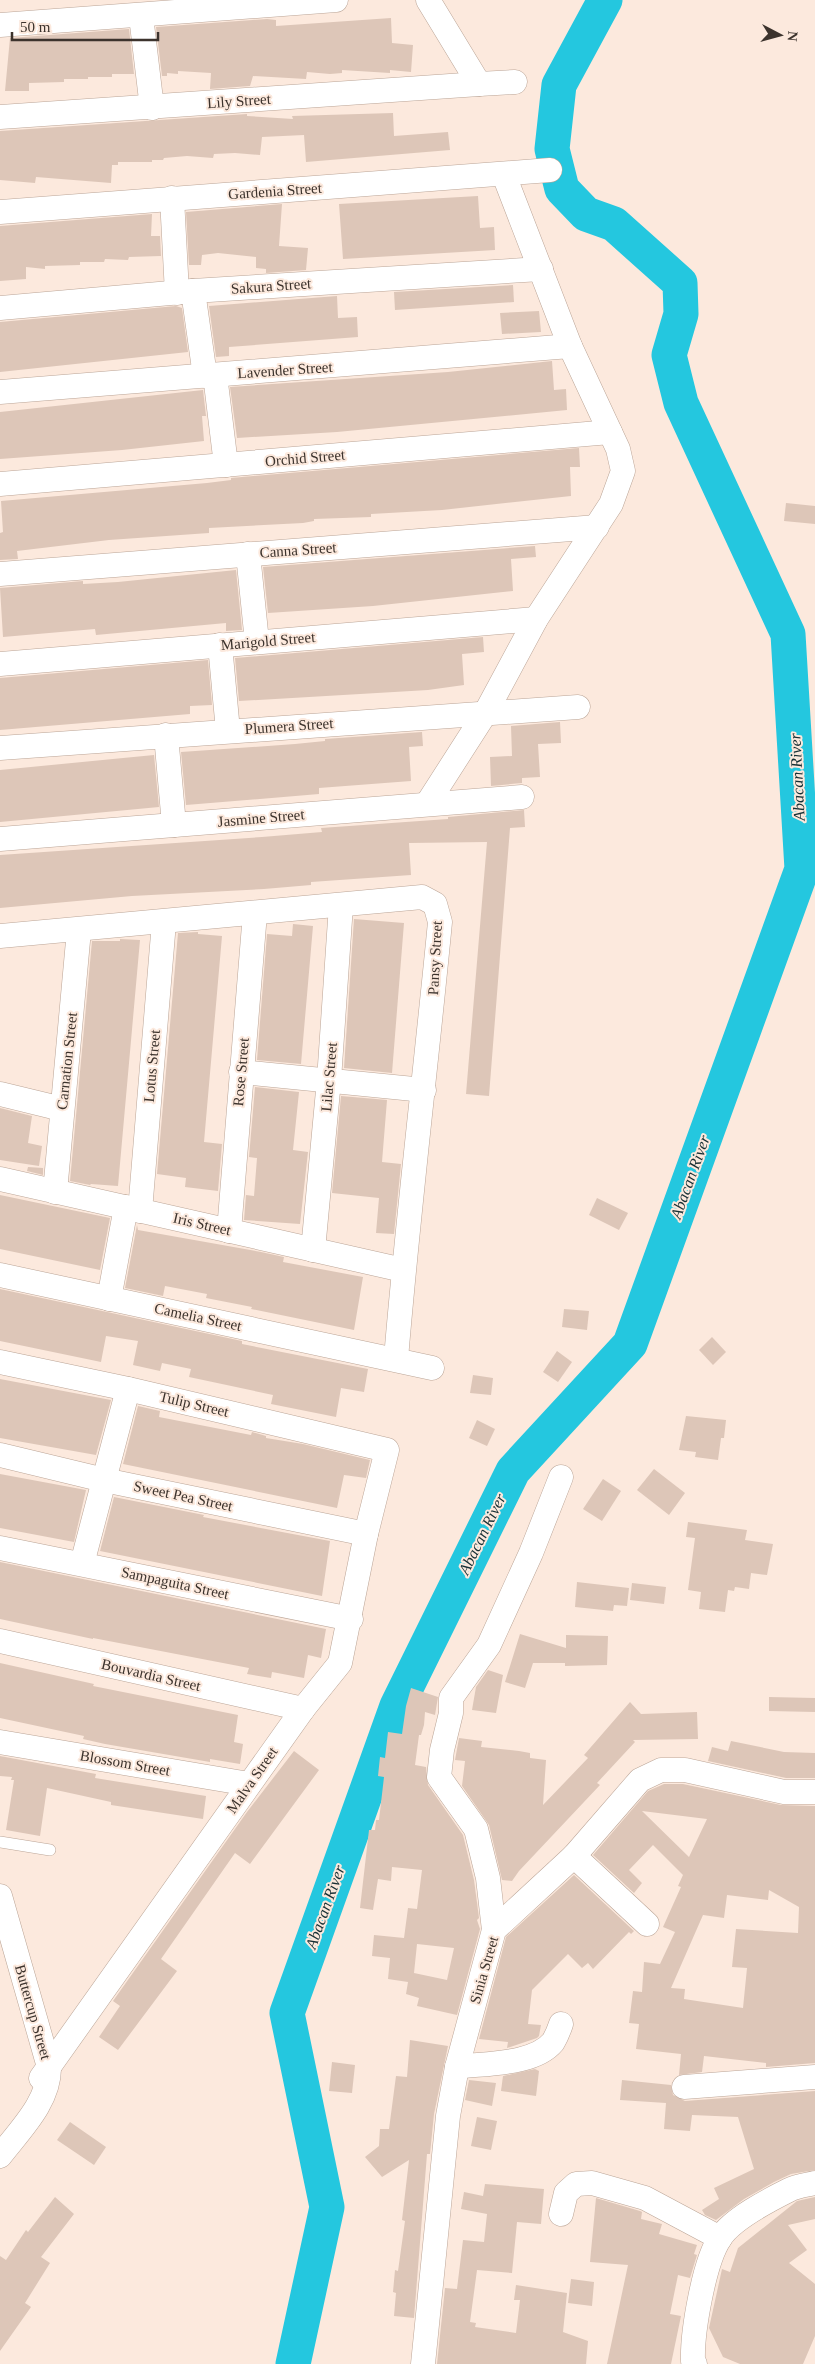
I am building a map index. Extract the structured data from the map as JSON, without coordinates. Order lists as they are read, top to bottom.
{
  "streets": {
    "street": [
      "Lily Street",
      "Gardenia Street",
      "Sakura Street",
      "Lavender Street",
      "Orchid Street",
      "Canna Street",
      "Marigold Street",
      "Plumera Street",
      "Jasmine Street",
      "Pansy Street",
      "Carnation Street",
      "Lotus Street",
      "Rose Street",
      "Lilac Street",
      "Iris Street",
      "Camelia Street",
      "Tulip Street",
      "Sweet Pea Street",
      "Sampaguita Street",
      "Bouvardia Street",
      "Blossom Street",
      "Malva Street",
      "Sinia Street",
      "Buttercup Street"
    ]
  },
  "crossings": [
    ["Pansy Street", "Carnation Street"],
    ["Pansy Street", "Lotus Street"],
    ["Pansy Street", "Rose Street"],
    ["Pansy Street", "Lilac Street"],
    ["Pansy Street", "Iris Street"],
    ["Pansy Street", "Camelia Street"],
    ["Carnation Street", "Iris Street"],
    ["Lotus Street", "Iris Street"],
    ["Lotus Street", "Camelia Street"],
    ["Rose Street", "Iris Street"],
    ["Lilac Street", "Iris Street"],
    ["Tulip Street", "Malva Street"],
    ["Sweet Pea Street", "Malva Street"],
    ["Sampaguita Street", "Malva Street"],
    ["Bouvardia Street", "Malva Street"],
    ["Blossom Street", "Malva Street"],
    ["Malva Street", "Buttercup Street"]
  ],
  "water": ["Abacan River"],
  "scale_bar": "50 m",
  "north": "right"
}
